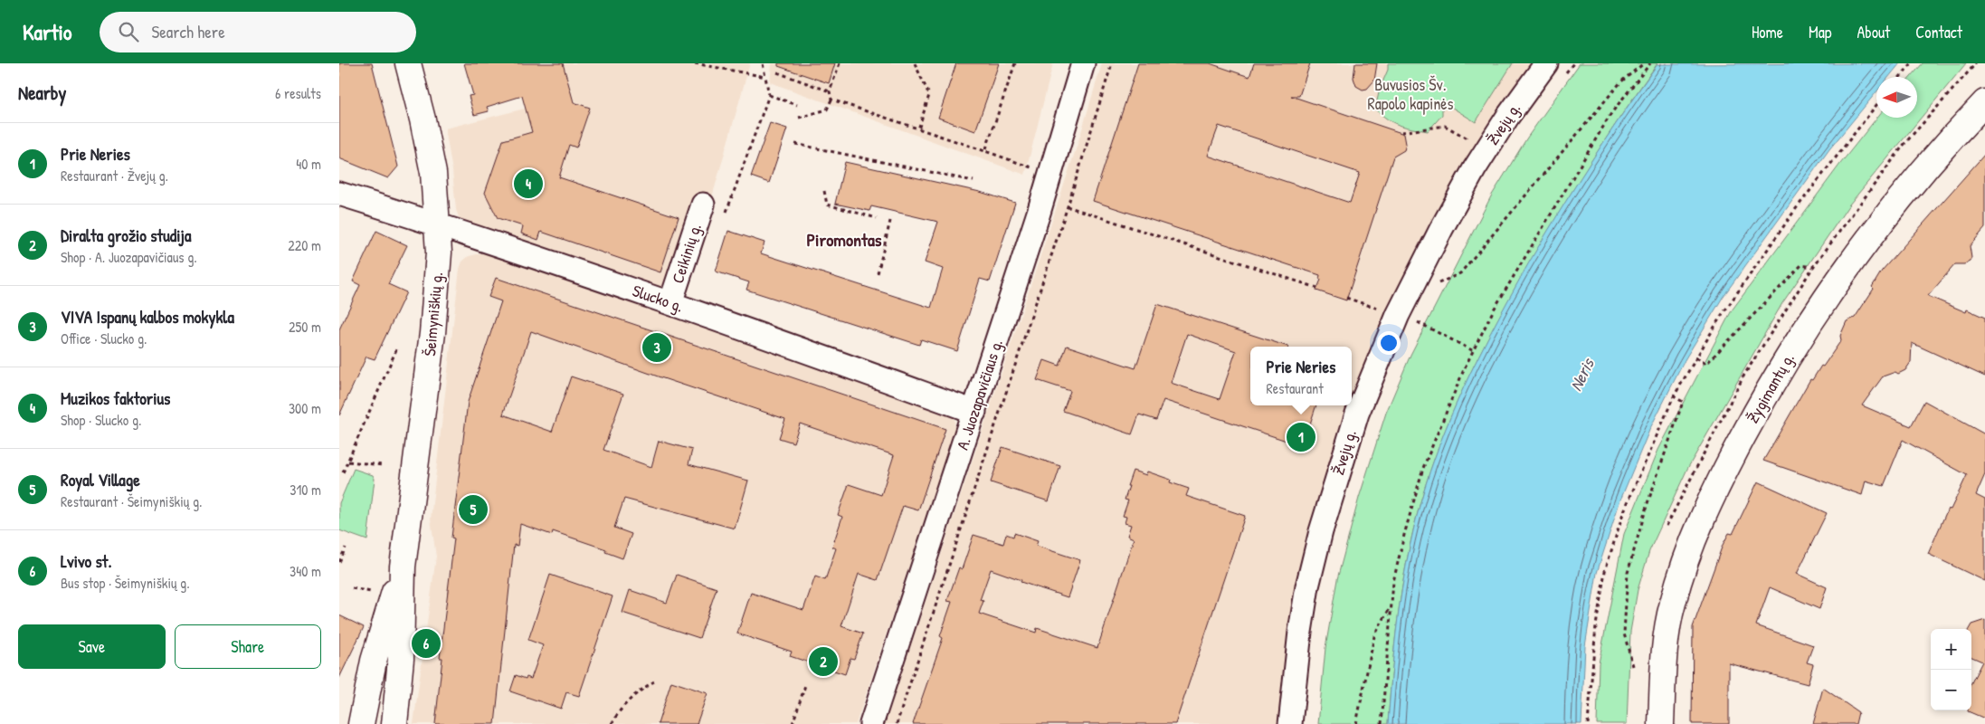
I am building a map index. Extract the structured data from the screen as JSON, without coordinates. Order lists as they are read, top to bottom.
{
  "streets": {
    "main road": ["Šeimyniškių g.", "Žygimantų g."],
    "street": [
      "Žvejų g.",
      "Ceikinių g.",
      "Slucko g.",
      "A. Juozapavičiaus g."
    ]
  },
  "crossings": [
    ["Ceikinių g.", "Slucko g."],
    ["Slucko g.", "Šeimyniškių g."],
    ["Slucko g.", "A. Juozapavičiaus g."]
  ],
  "districts": ["Piromontas"],
  "water": ["Neris"],
  "parks": ["Buvusios Šv. Rapolo kapinės"],
  "north": "left",
  "page": {
    "header": "Kartio",
    "search": "Search here",
    "nav": [
      "Home",
      "Map",
      "About",
      "Contact"
    ],
    "heading": ["Nearby", "6 results"],
    "list": [
      {
        "mark": "1",
        "name": "Prie Neries",
        "note": "Restaurant · Žvejų g.",
        "value": "40 m"
      },
      {
        "mark": "2",
        "name": "Diralta grožio studija",
        "note": "Shop · A. Juozapavičiaus g.",
        "value": "220 m"
      },
      {
        "mark": "3",
        "name": "VIVA Ispanų kalbos mokykla",
        "note": "Office · Slucko g.",
        "value": "250 m"
      },
      {
        "mark": "4",
        "name": "Muzikos faktorius",
        "note": "Shop · Slucko g.",
        "value": "300 m"
      },
      {
        "mark": "5",
        "name": "Royal Village",
        "note": "Restaurant · Šeimyniškių g.",
        "value": "310 m"
      },
      {
        "mark": "6",
        "name": "Lvivo st.",
        "note": "Bus stop · Šeimyniškių g.",
        "value": "340 m"
      }
    ],
    "pins": [
      "4",
      "3",
      "1",
      "5",
      "6",
      "2"
    ],
    "popup": ["Prie Neries", "Restaurant"],
    "buttons": ["Save", "Share"],
    "map_buttons": ["+", "−"]
  }
}
